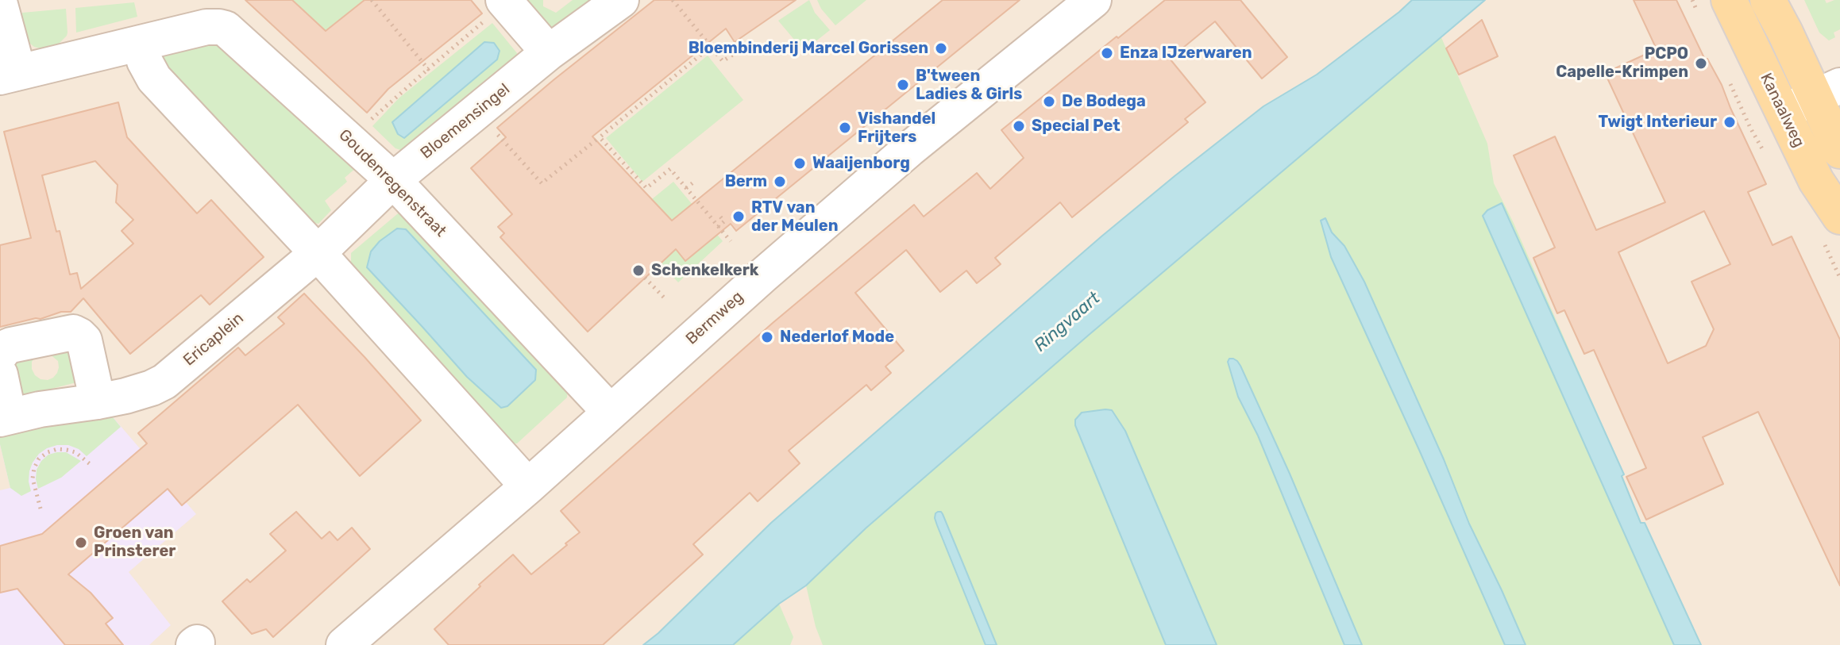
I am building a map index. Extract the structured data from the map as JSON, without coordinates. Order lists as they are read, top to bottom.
{
  "streets": {
    "main road": ["Kanaalweg"],
    "street": [
      "Bloemensingel",
      "Goudenregenstraat",
      "Bermweg",
      "Ericaplein"
    ]
  },
  "crossings": [
    ["Bloemensingel", "Goudenregenstraat"],
    ["Bloemensingel", "Ericaplein"],
    ["Goudenregenstraat", "Bermweg"]
  ],
  "water": ["Ringvaart"],
  "places": [
    "Bloembinderij Marcel Gorissen",
    "Enza IJzerwaren",
    "PCPO Capelle-Krimpen",
    "B'tween Ladies & Girls",
    "De Bodega",
    "Twigt Interieur",
    "Special Pet",
    "Vishandel Frijters",
    "Waaijenborg",
    "Berm",
    "RTV van der Meulen",
    "Schenkelkerk",
    "Nederlof Mode",
    "Groen van Prinsterer"
  ]
}
